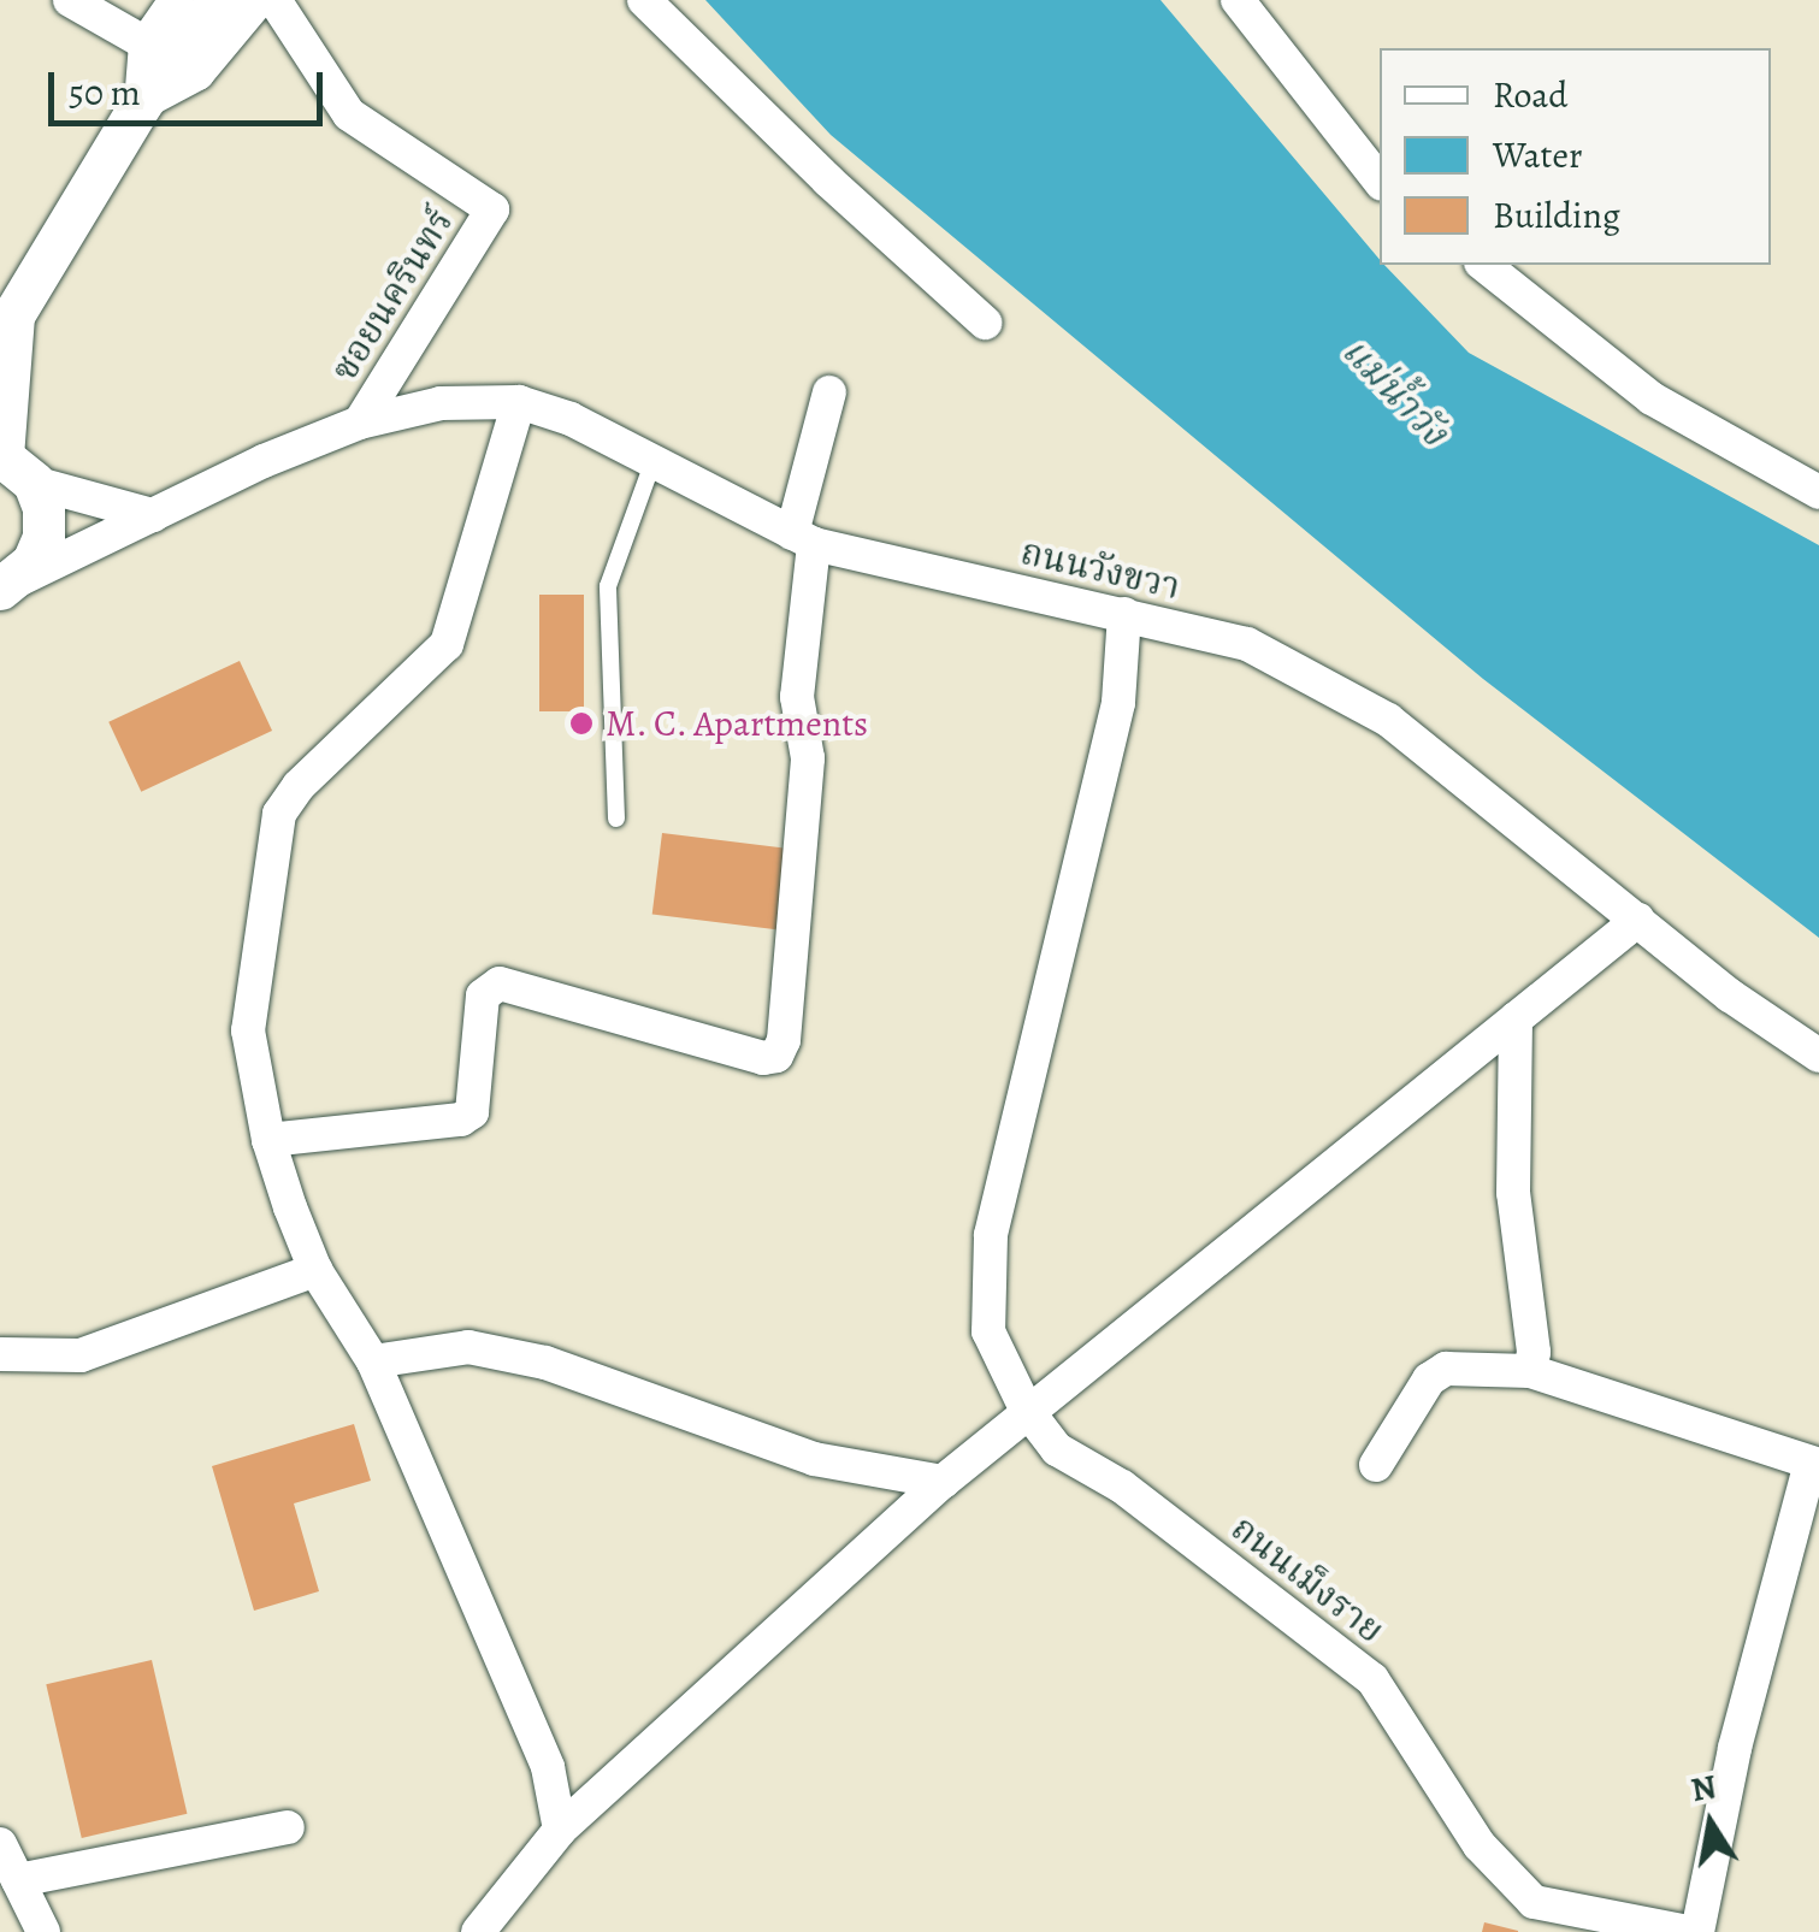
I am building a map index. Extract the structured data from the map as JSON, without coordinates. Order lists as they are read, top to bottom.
{
  "streets": {
    "street": ["ซอยนครินทร์", "ถนนวังขวา", "ถนนเม็งราย"]
  },
  "crossings": [
    ["ซอยนครินทร์", "ถนนวังขวา"],
    ["ถนนวังขวา", "ถนนเม็งราย"]
  ],
  "water": ["แม่น้ำวัง"],
  "places": ["M. C. Apartments"],
  "legend": ["Road", "Water", "Building"],
  "scale_bar": "50 m",
  "north": "top"
}
